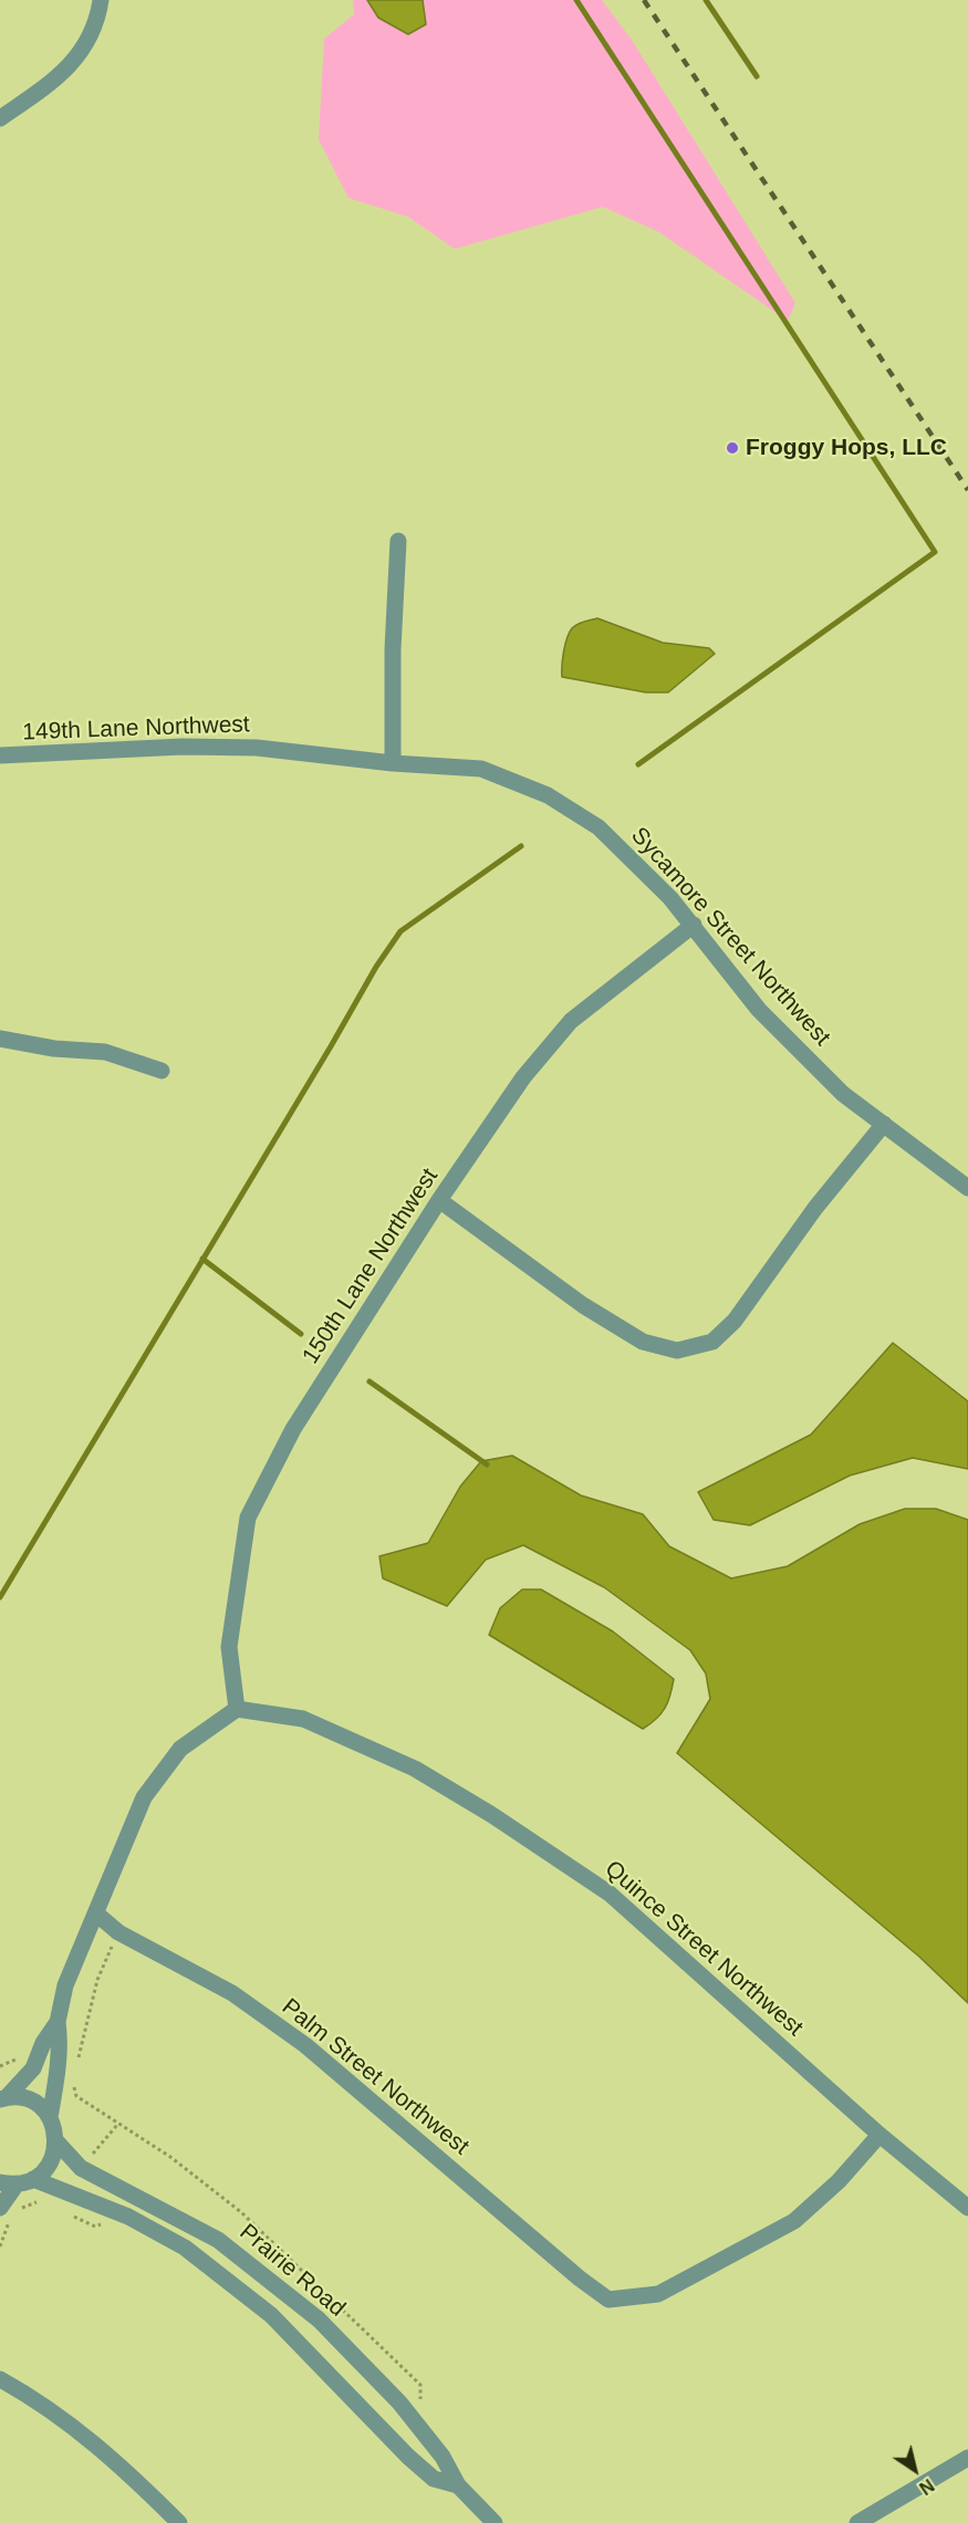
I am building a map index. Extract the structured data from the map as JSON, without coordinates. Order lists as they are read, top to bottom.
{
  "streets": {
    "street": [
      "149th Lane Northwest",
      "Sycamore Street Northwest",
      "150th Lane Northwest",
      "Quince Street Northwest",
      "Palm Street Northwest",
      "Prairie Road"
    ]
  },
  "crossings": [
    ["149th Lane Northwest", "Sycamore Street Northwest"],
    ["Sycamore Street Northwest", "150th Lane Northwest"],
    ["150th Lane Northwest", "Quince Street Northwest"],
    ["Quince Street Northwest", "Palm Street Northwest"]
  ],
  "places": ["Froggy Hops, LLC"],
  "north": "bottom right"
}
